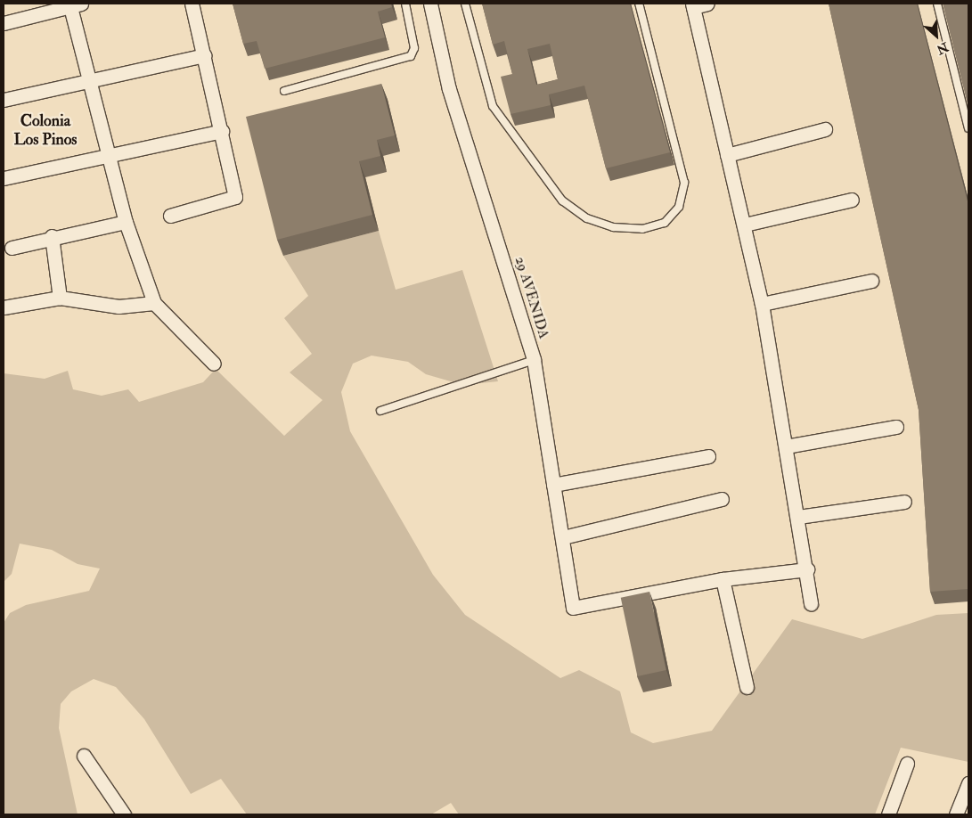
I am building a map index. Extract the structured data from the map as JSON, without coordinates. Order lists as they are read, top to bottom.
{
  "streets": {
    "street": ["29 AVENIDA"]
  },
  "districts": ["Colonia Los Pinos"],
  "north": "bottom right"
}
